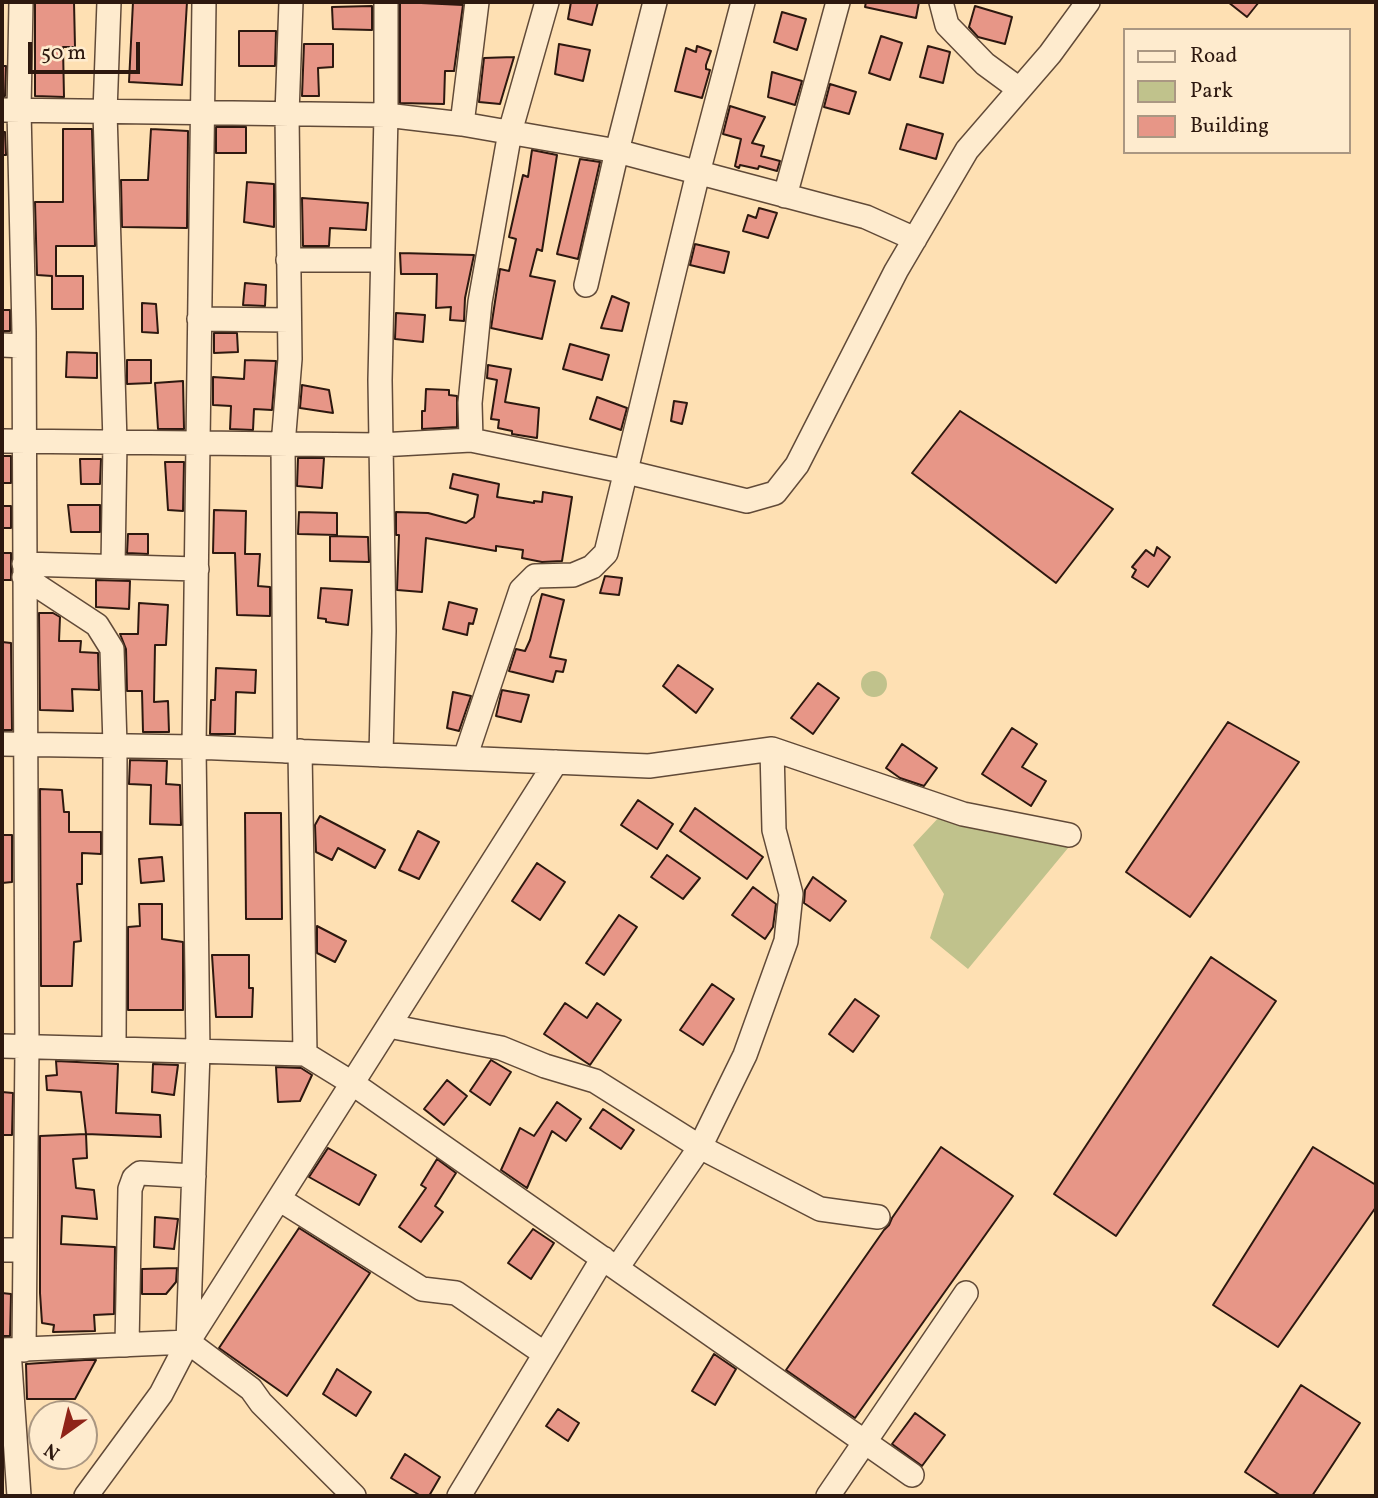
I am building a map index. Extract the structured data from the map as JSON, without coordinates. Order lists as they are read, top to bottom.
{
  "legend": ["Road", "Park", "Building"],
  "scale_bar": "50 m",
  "north": "bottom left"
}
